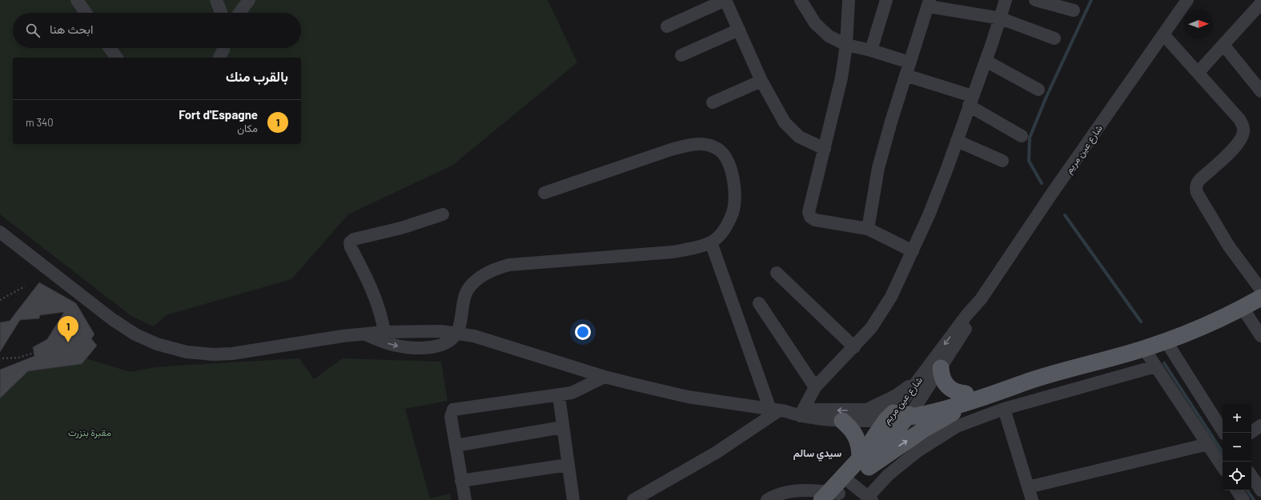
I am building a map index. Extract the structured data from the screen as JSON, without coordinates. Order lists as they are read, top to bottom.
{
  "streets": {
    "main road": ["شارع عين مريم"]
  },
  "districts": ["سيدي سالم"],
  "parks": ["مقبرة بنزرت"],
  "north": "right",
  "page": {
    "search": "ابحث هنا",
    "heading": "بالقرب منك",
    "list": [
      {
        "mark": "1",
        "name": "Fort d'Espagne",
        "note": "مكان",
        "value": "340 m"
      }
    ],
    "pins": "1",
    "map_buttons": ["+", "−"]
  }
}
